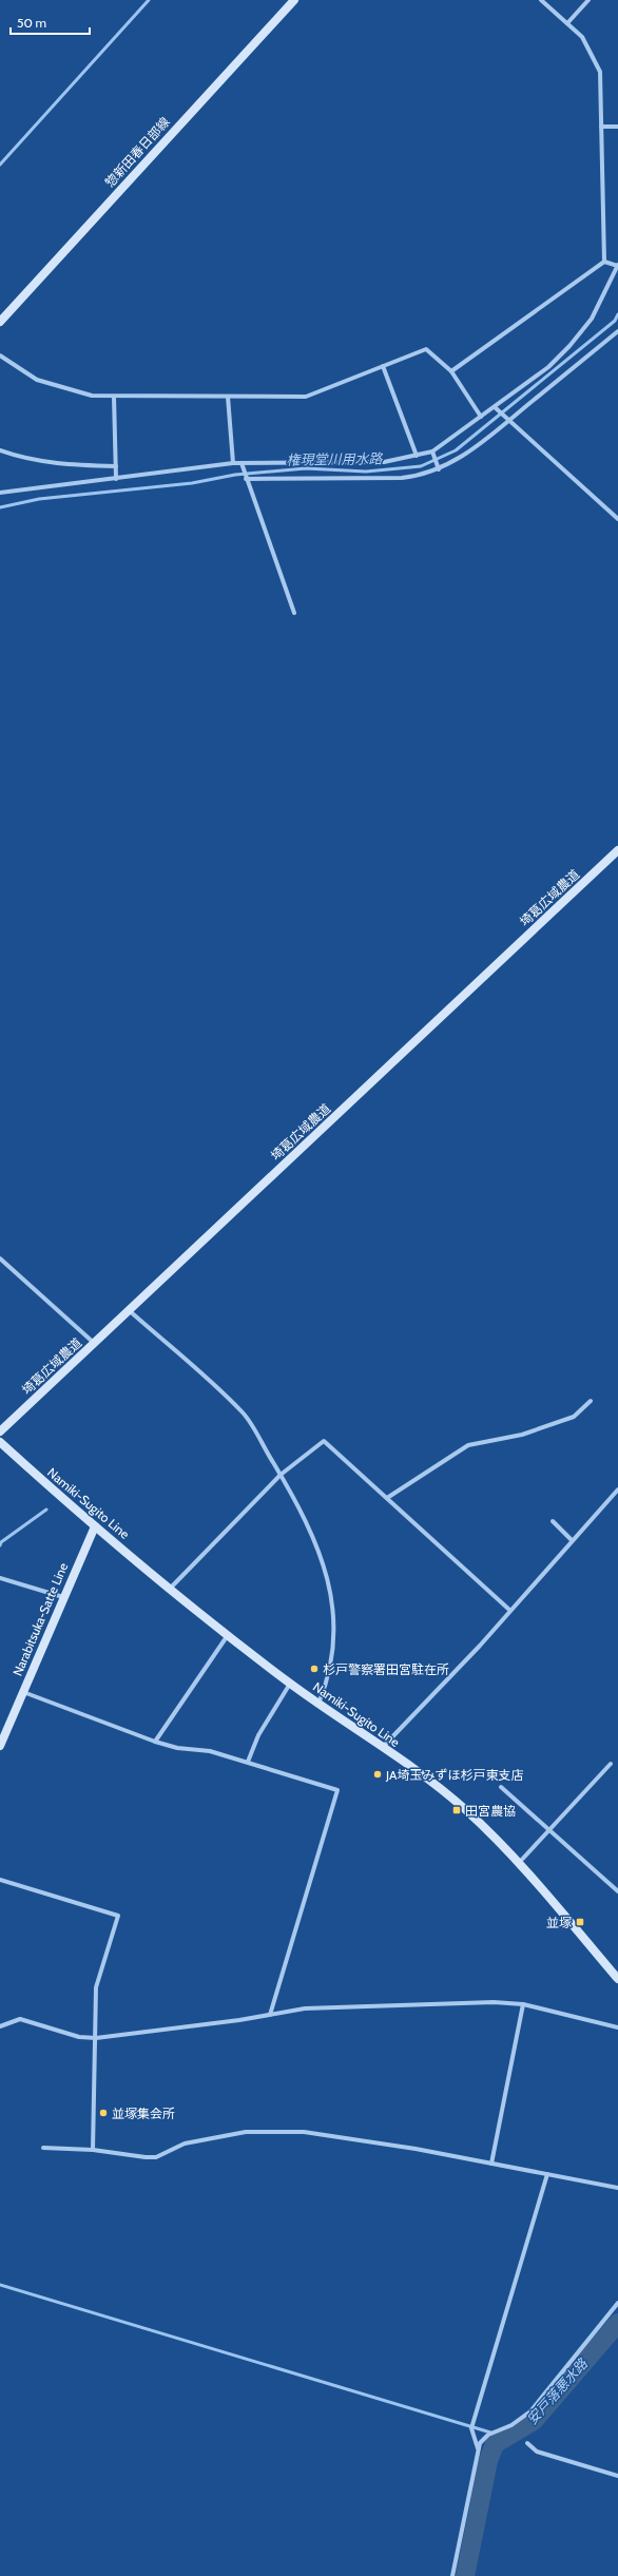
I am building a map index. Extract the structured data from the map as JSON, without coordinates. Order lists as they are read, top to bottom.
{
  "streets": {
    "main road": [
      "惣新田春日部線",
      "埼葛広域農道",
      "Namiki-Sugito Line",
      "Narabitsuka-Satte Line"
    ]
  },
  "crossings": [
    ["Namiki-Sugito Line", "Narabitsuka-Satte Line"]
  ],
  "water": ["権現堂川用水路", "安戸落悪水路"],
  "places": {
    "other": ["杉戸警察署田宮駐在所", "JA埼玉みずほ杉戸東支店", "並塚集会所"],
    "transit": ["田宮農協", "並塚"]
  },
  "scale_bar": "50 m"
}
